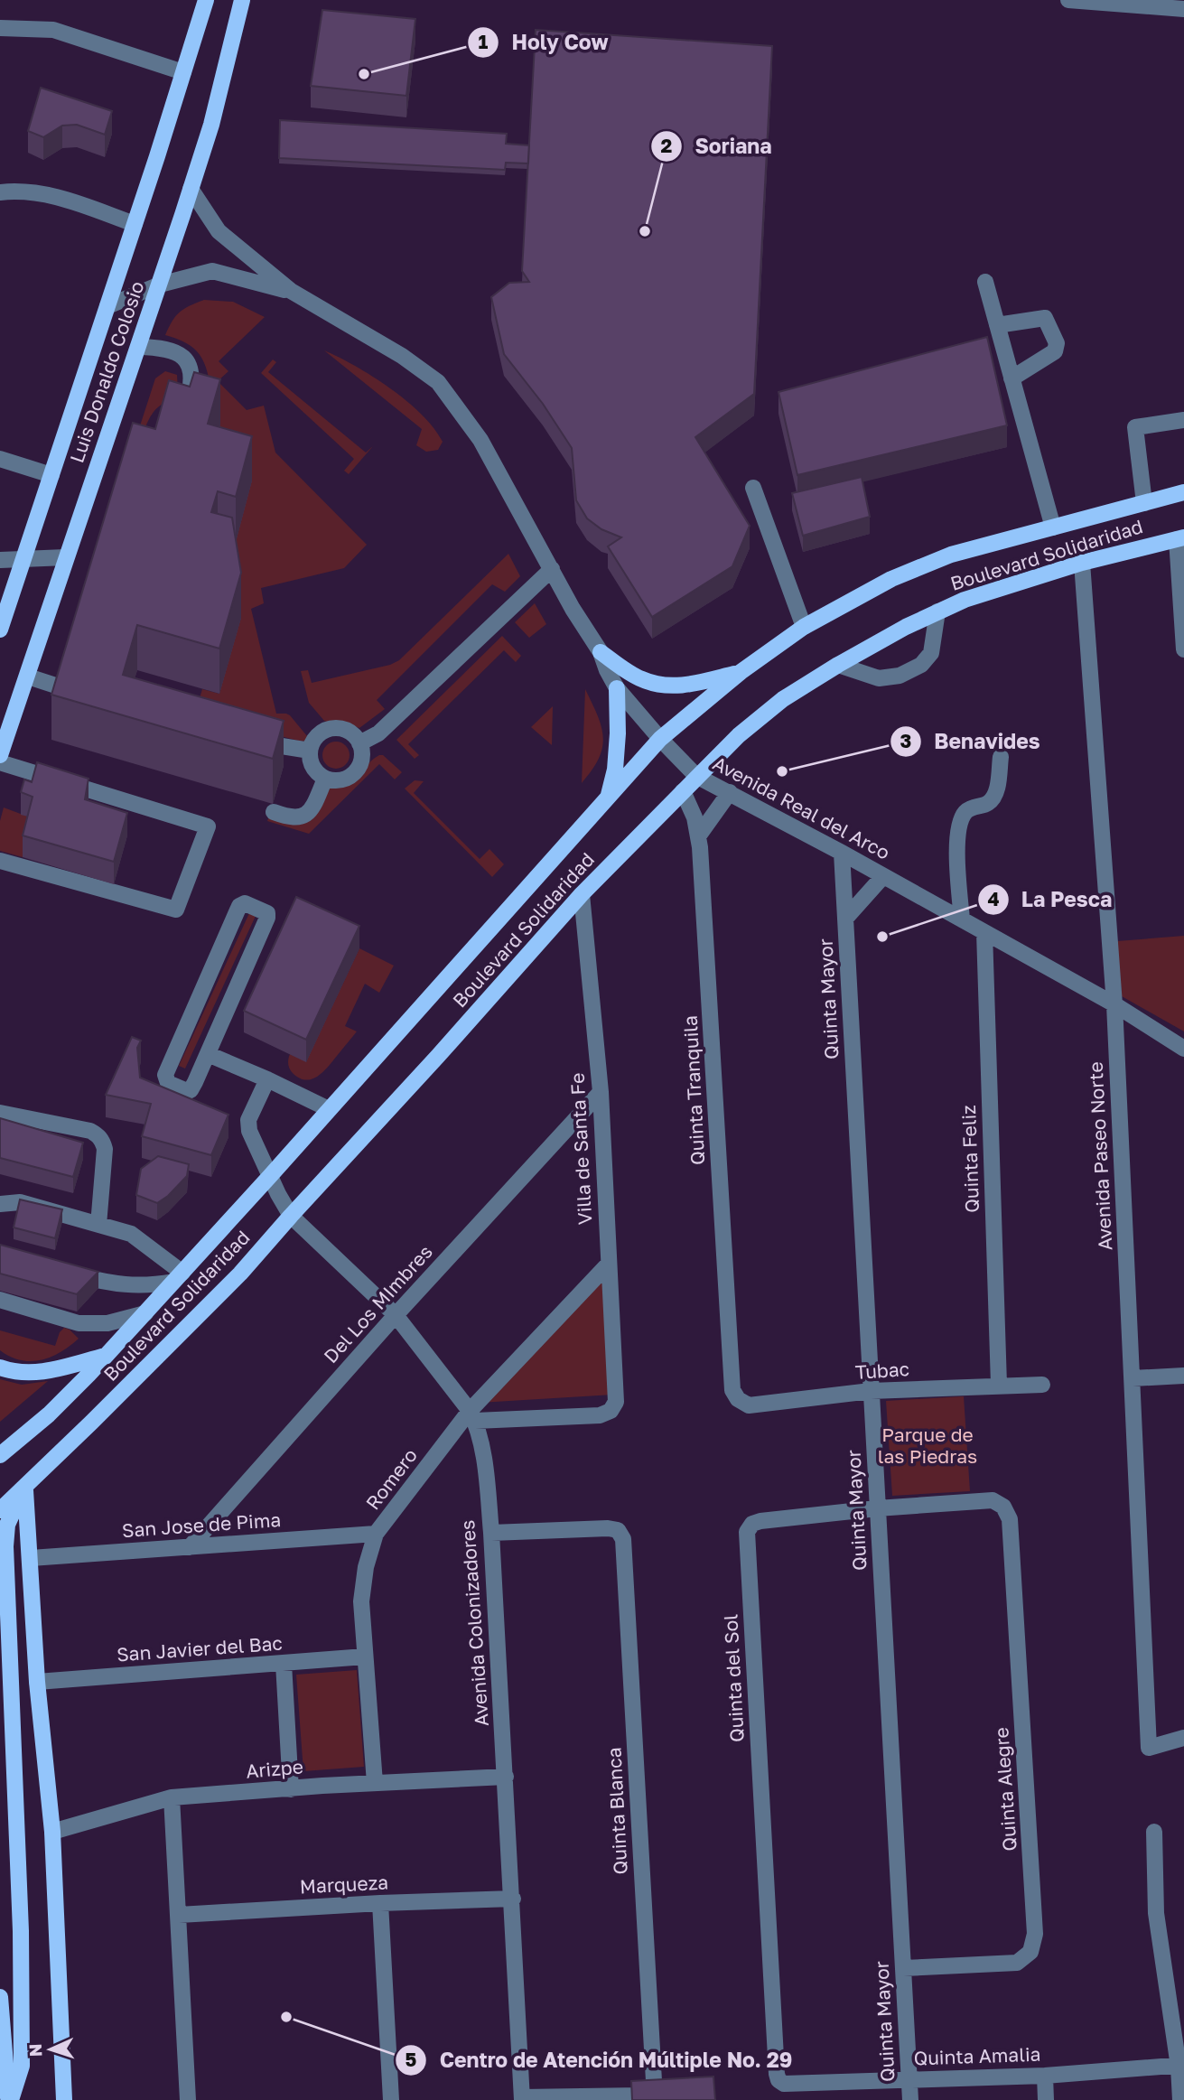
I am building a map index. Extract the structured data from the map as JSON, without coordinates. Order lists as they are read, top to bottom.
{
  "streets": {
    "main road": ["Luis Donaldo Colosio", "Boulevard Solidaridad"],
    "street": [
      "Avenida Real del Arco",
      "Quinta Mayor",
      "Quinta Tranquila",
      "Villa de Santa Fe",
      "Avenida Paseo Norte",
      "Quinta Feliz",
      "Del Los MImbres",
      "Tubac",
      "Romero",
      "San Jose de Pima",
      "Avenida Colonizadores",
      "San Javier del Bac",
      "Quinta del Sol",
      "Arizpe",
      "Quinta Alegre",
      "Quinta Blanca",
      "Marqueza",
      "Quinta Amalia"
    ]
  },
  "crossings": [
    ["Luis Donaldo Colosio", "Avenida Real del Arco"],
    ["Boulevard Solidaridad", "Avenida Real del Arco"],
    ["Boulevard Solidaridad", "Quinta Tranquila"],
    ["Boulevard Solidaridad", "Villa de Santa Fe"],
    ["Boulevard Solidaridad", "Avenida Paseo Norte"],
    ["Boulevard Solidaridad", "Avenida Colonizadores"],
    ["Avenida Real del Arco", "Quinta Mayor"],
    ["Avenida Real del Arco", "Avenida Paseo Norte"],
    ["Avenida Real del Arco", "Quinta Feliz"],
    ["Quinta Mayor", "Tubac"],
    ["Quinta Mayor", "Quinta del Sol"],
    ["Quinta Mayor", "Quinta Alegre"],
    ["Quinta Mayor", "Quinta Amalia"],
    ["Quinta Tranquila", "Tubac"],
    ["Villa de Santa Fe", "Del Los MImbres"],
    ["Villa de Santa Fe", "Romero"],
    ["Villa de Santa Fe", "Avenida Colonizadores"],
    ["Quinta Feliz", "Tubac"],
    ["Del Los MImbres", "San Jose de Pima"],
    ["Del Los MImbres", "Avenida Colonizadores"],
    ["Romero", "San Jose de Pima"],
    ["Romero", "Avenida Colonizadores"],
    ["Romero", "San Javier del Bac"],
    ["Romero", "Arizpe"],
    ["Avenida Colonizadores", "Arizpe"],
    ["Avenida Colonizadores", "Quinta Blanca"],
    ["Avenida Colonizadores", "Marqueza"],
    ["Quinta del Sol", "Quinta Alegre"],
    ["Quinta del Sol", "Quinta Amalia"]
  ],
  "parks": ["Parque de las Piedras"],
  "places": [
    "Holy Cow",
    "Soriana",
    "Benavides",
    "La Pesca",
    "Centro de Atención Múltiple No. 29"
  ],
  "north": "left"
}
